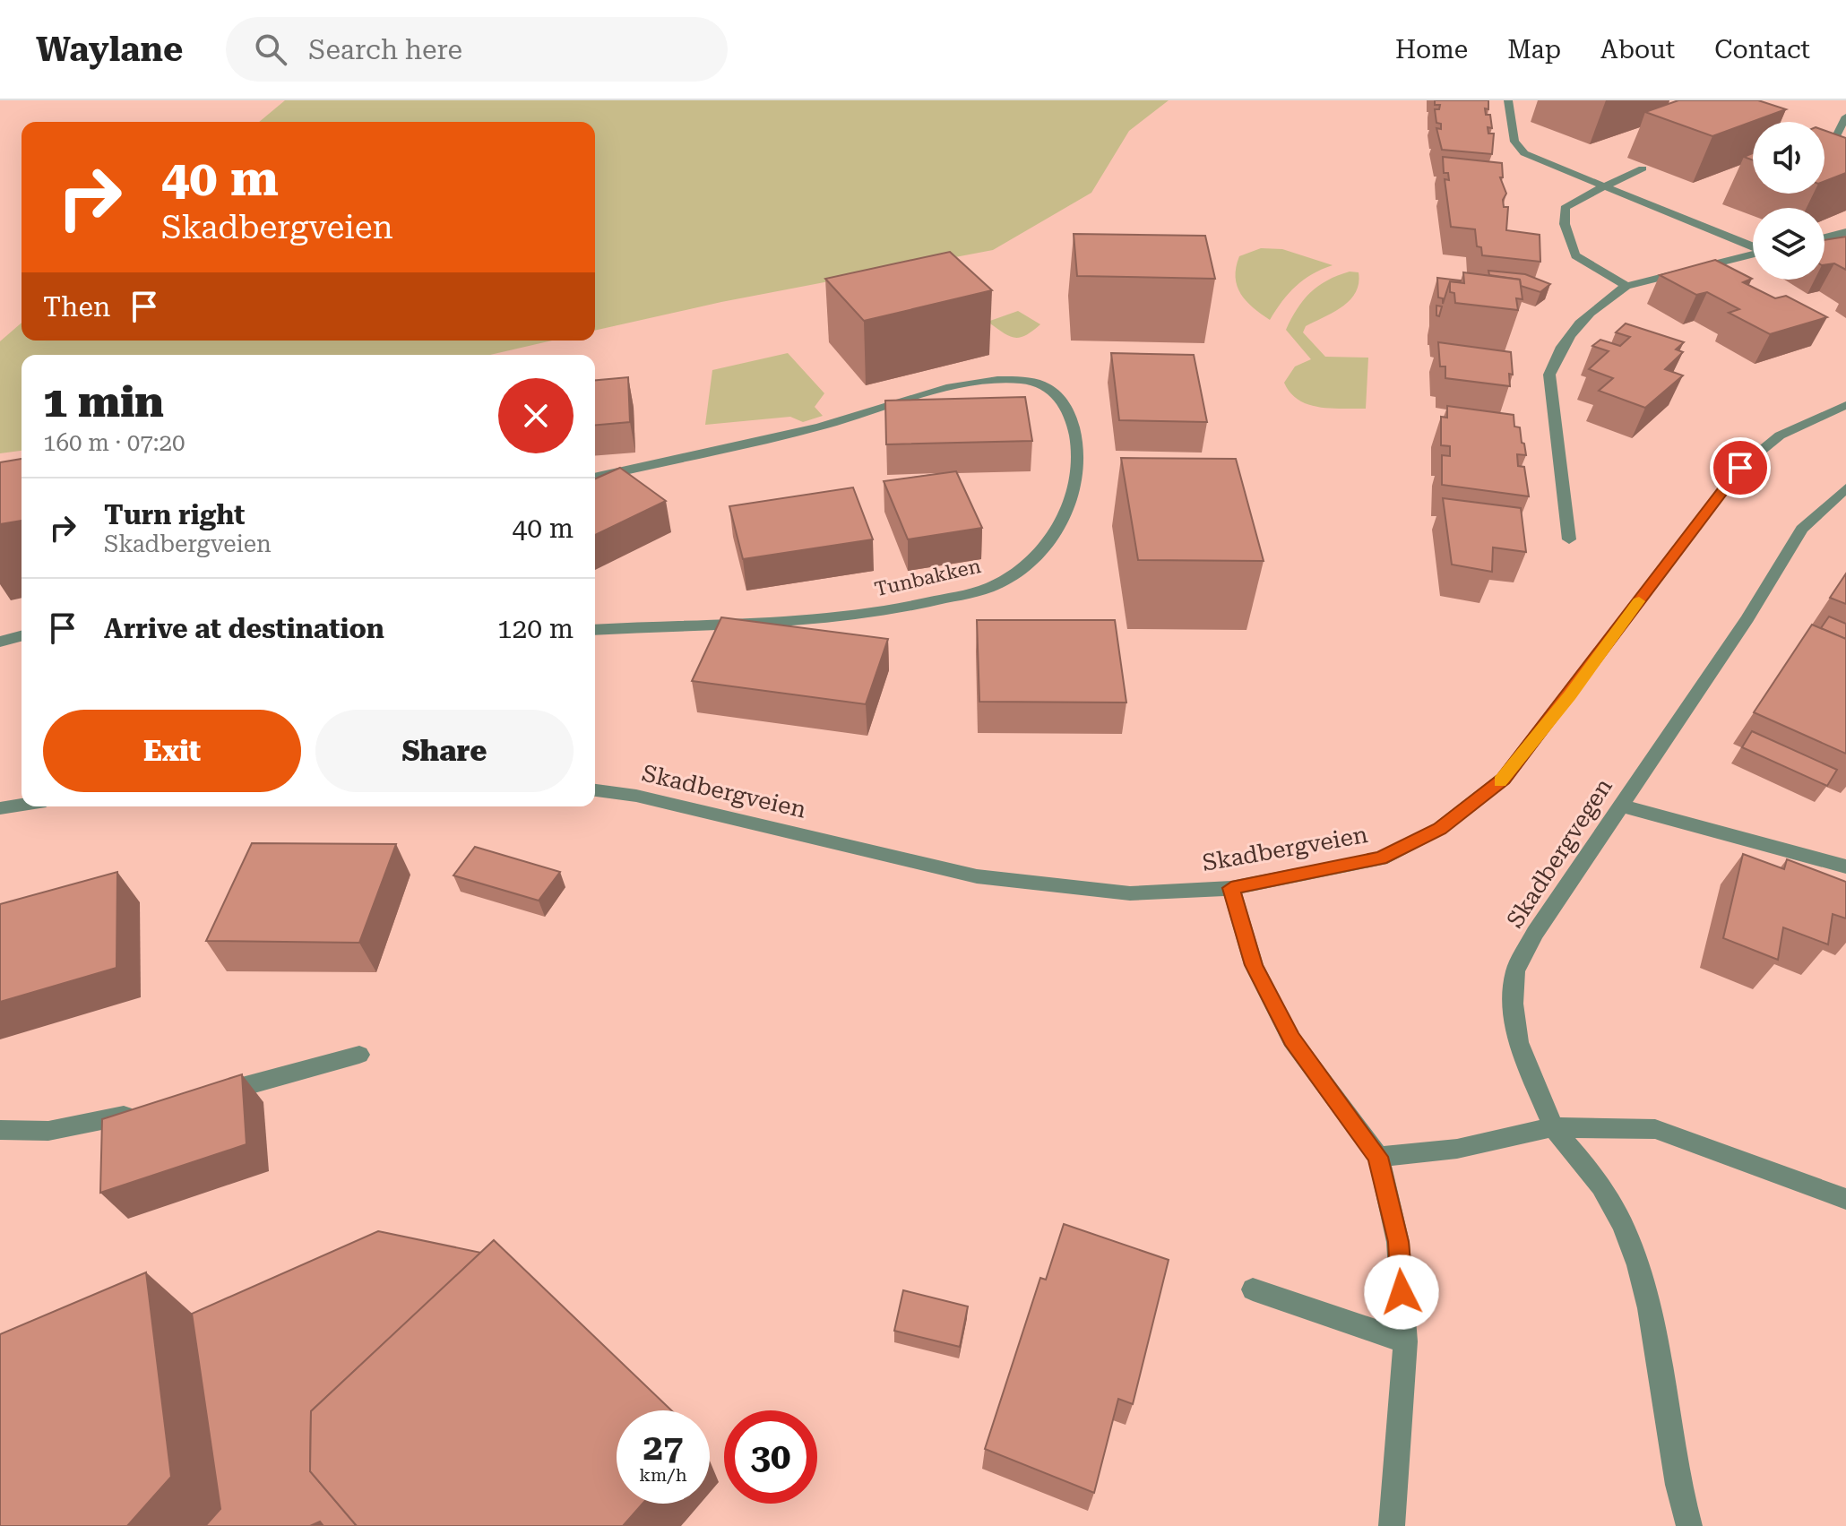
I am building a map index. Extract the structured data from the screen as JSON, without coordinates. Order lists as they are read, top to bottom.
{
  "streets": {
    "street": ["Tunbakken", "Skadbergveien", "Skadbergvegen"]
  },
  "page": {
    "header": "Waylane",
    "search": "Search here",
    "nav": [
      "Home",
      "Map",
      "About",
      "Contact"
    ],
    "turn": ["40 m", "Skadbergveien"],
    "then": "Then",
    "heading": ["1 min", "160 m · 07:20"],
    "list": [
      {
        "name": "Turn right",
        "note": "Skadbergveien",
        "value": "40 m"
      },
      {
        "name": "Arrive at destination",
        "value": "120 m"
      }
    ],
    "buttons": ["Exit", "Share"],
    "speed": "27 km/h",
    "limit": "30"
  }
}
